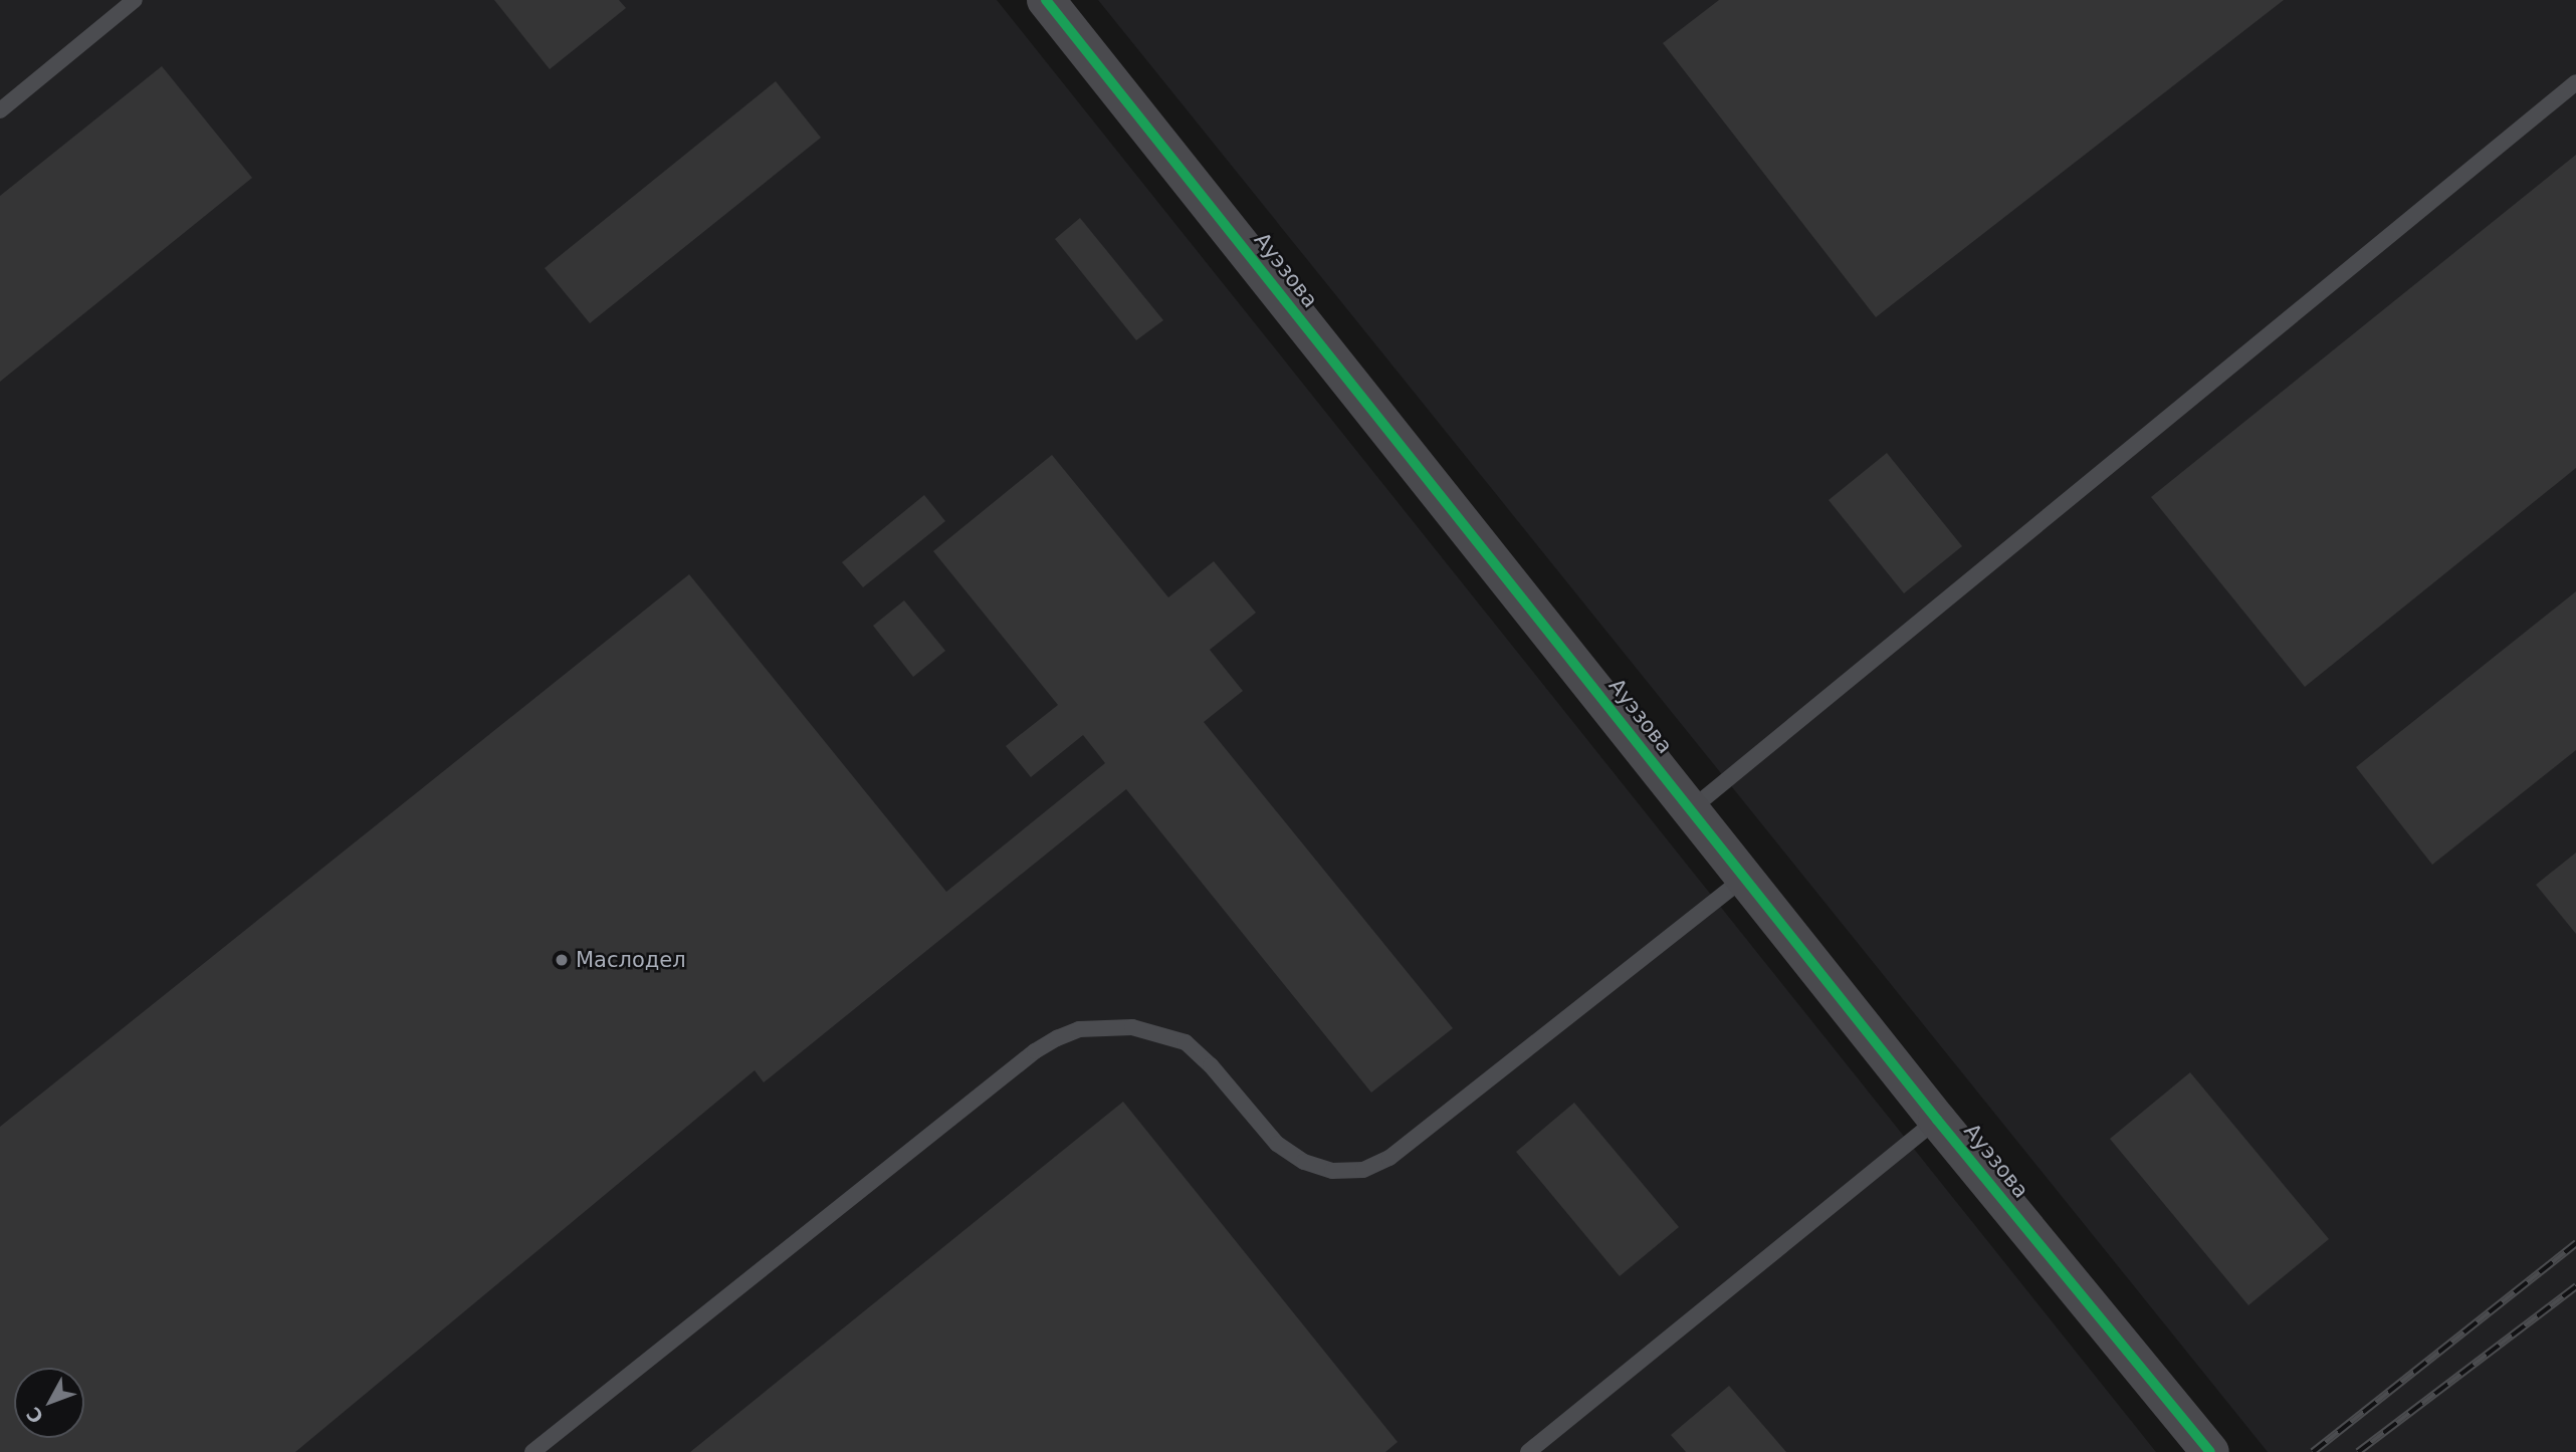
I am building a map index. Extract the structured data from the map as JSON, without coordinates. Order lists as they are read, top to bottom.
{
  "streets": {
    "street": ["Ауэзова"]
  },
  "places": ["Маслодел"],
  "north": "bottom left"
}
